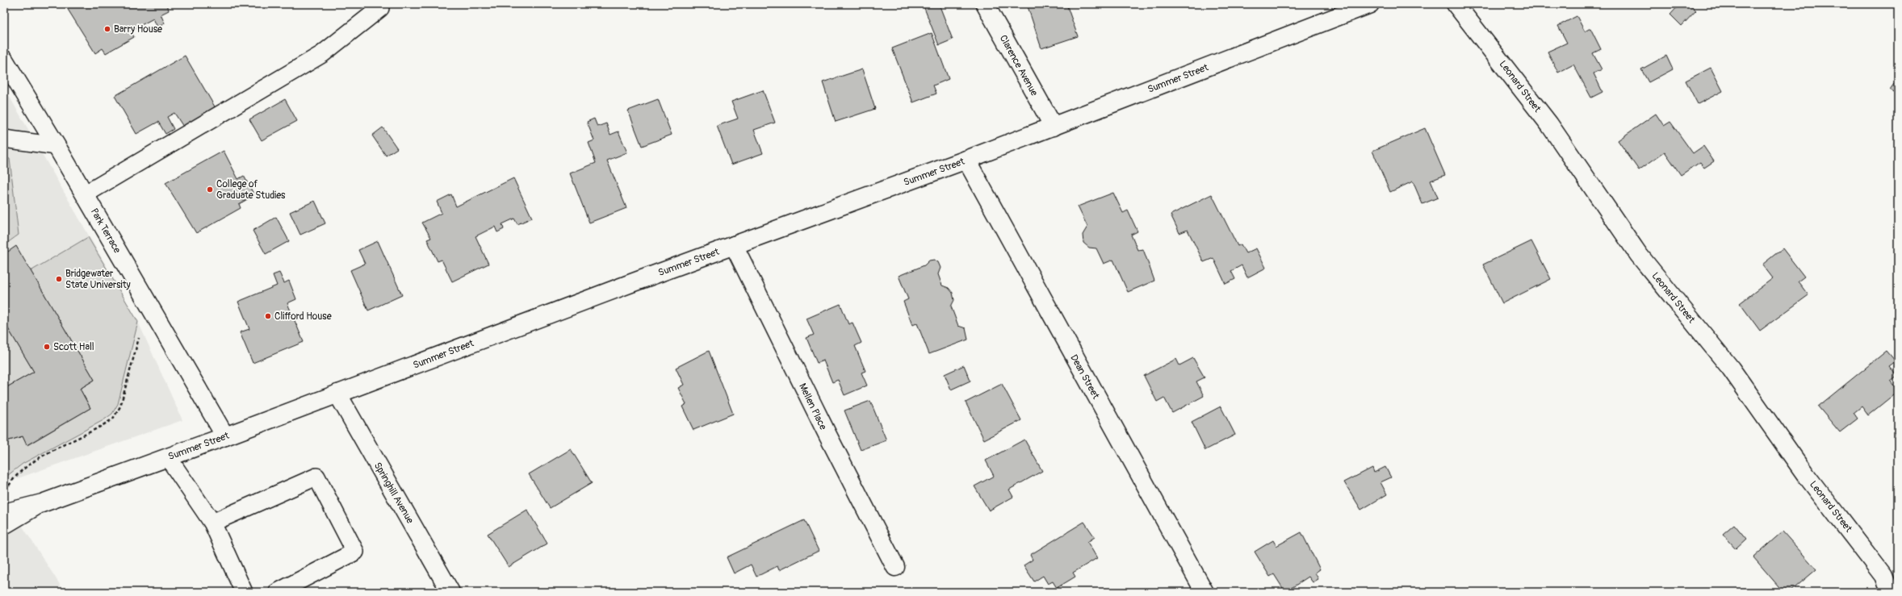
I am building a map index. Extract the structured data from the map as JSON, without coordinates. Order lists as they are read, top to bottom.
{
  "streets": {
    "street": [
      "Clarence Avenue",
      "Summer Street",
      "Leonard Street",
      "Park Terrace",
      "Dean Street",
      "Mellen Place",
      "Springhill Avenue"
    ]
  },
  "crossings": [
    ["Clarence Avenue", "Summer Street"],
    ["Summer Street", "Park Terrace"],
    ["Summer Street", "Dean Street"],
    ["Summer Street", "Mellen Place"],
    ["Summer Street", "Springhill Avenue"]
  ],
  "places": [
    "Barry House",
    "College of Graduate Studies",
    "Bridgewater State University",
    "Clifford House",
    "Scott Hall"
  ]
}
